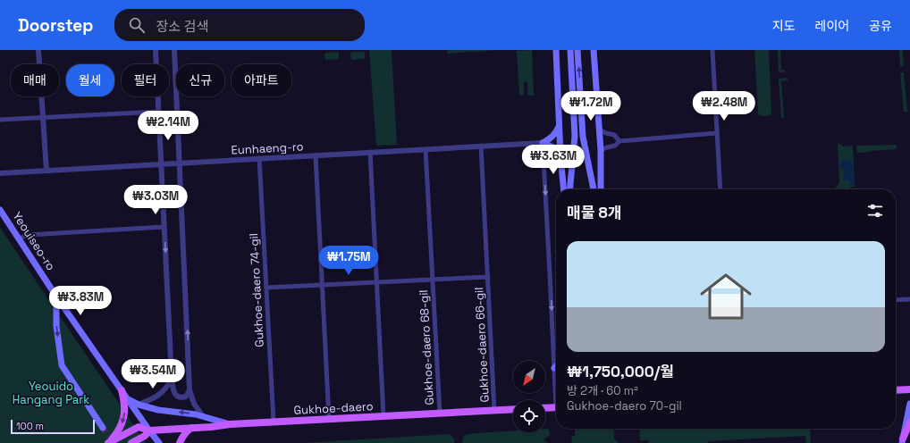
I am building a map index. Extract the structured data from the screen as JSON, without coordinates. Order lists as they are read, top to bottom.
{
  "streets": {
    "main road": ["Yeouiseo-ro", "Gukhoe-daero"],
    "street": [
      "Eunhaeng-ro",
      "Gukhoe-daero 74-gil",
      "Gukhoe-daero 66-gil",
      "Gukhoe-daero 68-gil"
    ]
  },
  "crossings": [
    ["Eunhaeng-ro", "Gukhoe-daero 74-gil"],
    ["Eunhaeng-ro", "Gukhoe-daero 66-gil"],
    ["Eunhaeng-ro", "Gukhoe-daero 68-gil"],
    ["Yeouiseo-ro", "Gukhoe-daero"],
    ["Gukhoe-daero 74-gil", "Gukhoe-daero 68-gil"],
    ["Gukhoe-daero 74-gil", "Gukhoe-daero"],
    ["Gukhoe-daero 66-gil", "Gukhoe-daero 68-gil"],
    ["Gukhoe-daero 66-gil", "Gukhoe-daero"],
    ["Gukhoe-daero 68-gil", "Gukhoe-daero"]
  ],
  "parks": ["Yeouido Hangang Park"],
  "scale_bar": "100 m",
  "north": "bottom left",
  "page": {
    "header": "Doorstep",
    "search": "장소 검색",
    "nav": ["지도", "레이어", "공유"],
    "chip": [
      "매매",
      "월세",
      "필터",
      "신규",
      "아파트"
    ],
    "price": [
      "₩1.72M",
      "₩2.48M",
      "₩2.14M",
      "₩3.63M",
      "₩3.03M",
      "₩1.75M",
      "₩3.83M",
      "₩3.54M"
    ],
    "heading": "매물 8개",
    "list": [
      {
        "name": "₩1,750,000/월",
        "note": "방 2개 · 60 m² · Gukhoe-daero 70-gil"
      }
    ],
    "scale": "100 m"
  }
}
